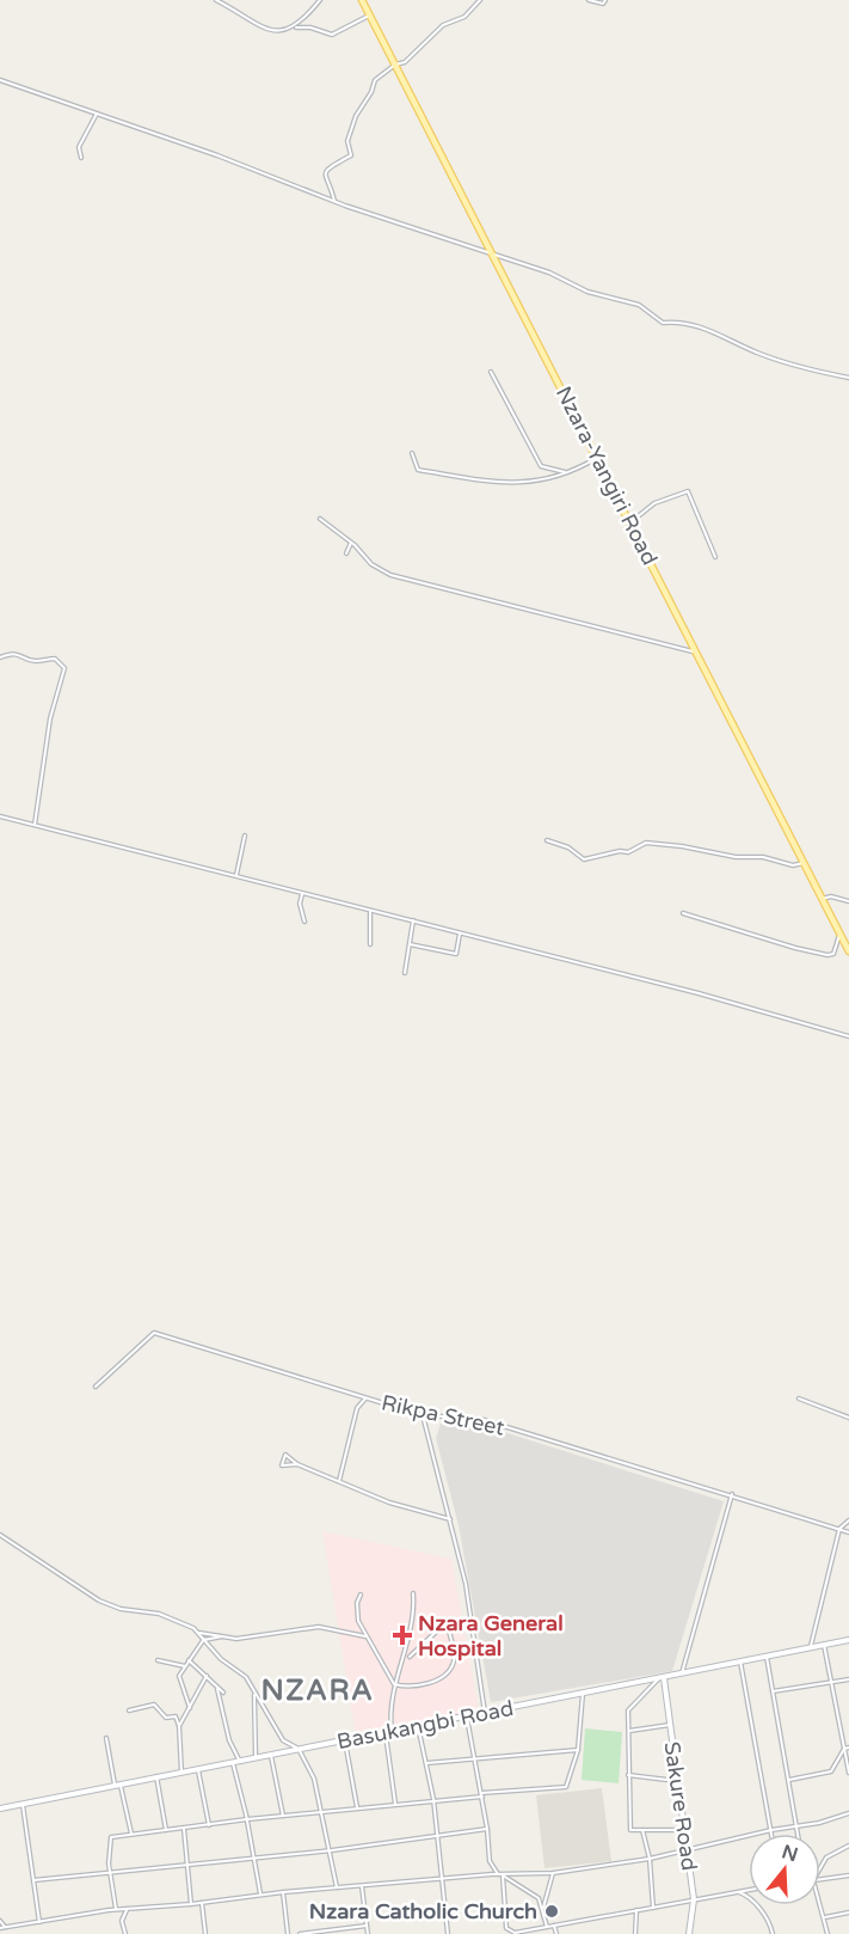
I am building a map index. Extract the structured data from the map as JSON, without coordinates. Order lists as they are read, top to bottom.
{
  "streets": {
    "main road": ["Nzara-Yangiri Road"],
    "street": ["Rikpa Street", "Basukangbi Road", "Sakure Road"]
  },
  "crossings": [
    ["Basukangbi Road", "Sakure Road"]
  ],
  "districts": ["NZARA"],
  "places": {
    "health": ["Nzara General Hospital"],
    "other": ["Nzara Catholic Church"]
  },
  "north": "top"
}
